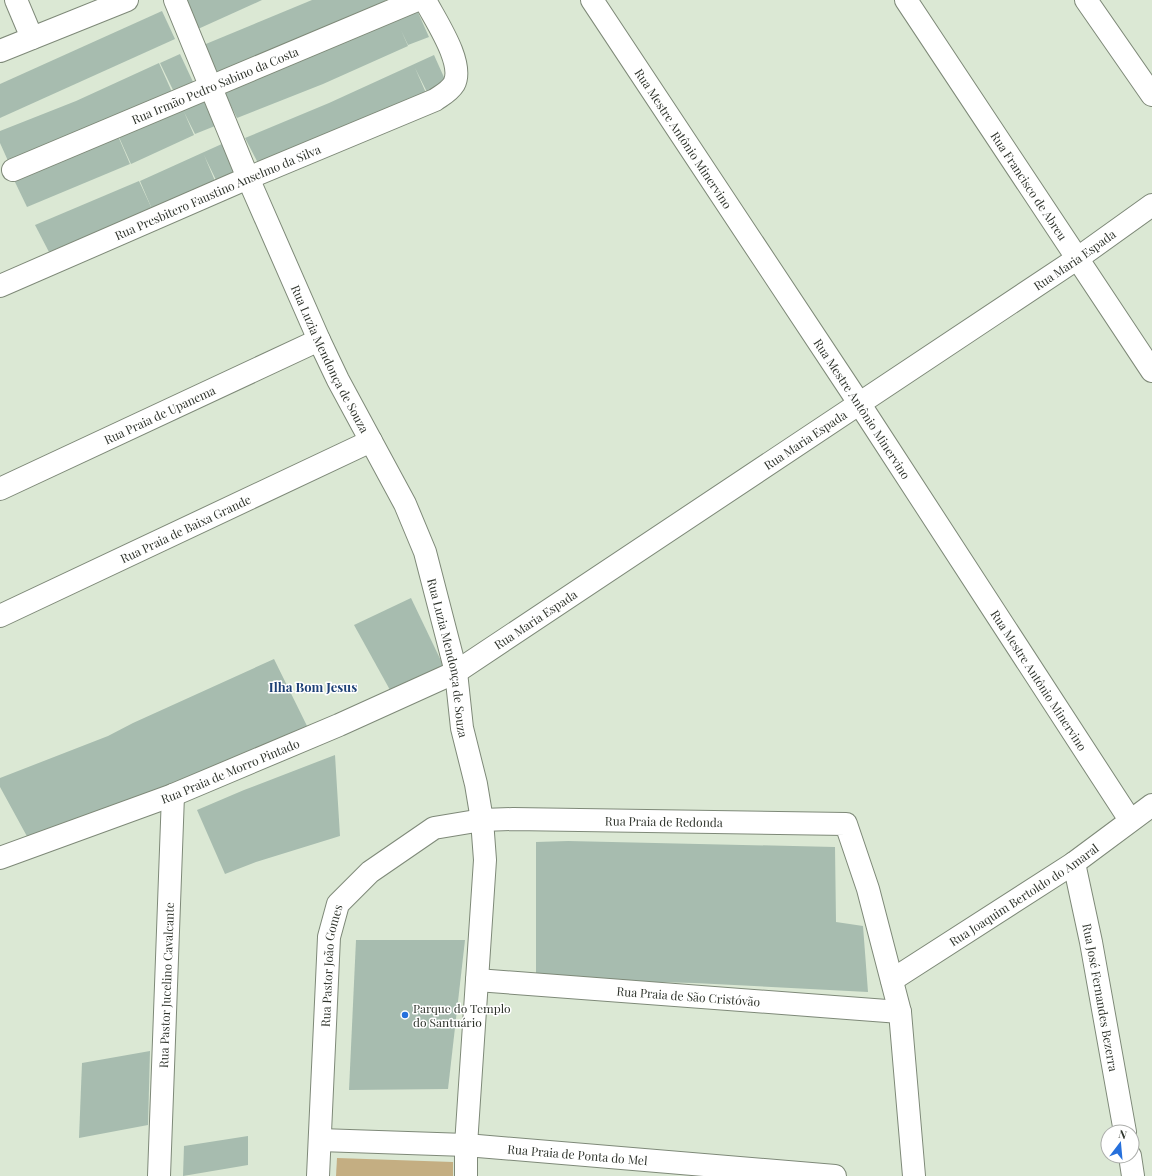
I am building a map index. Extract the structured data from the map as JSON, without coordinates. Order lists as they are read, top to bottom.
{
  "streets": {
    "street": [
      "Rua Irmão Pedro Sabino da Costa",
      "Rua Mestre Antônio Minervino",
      "Rua Francisco de Abreu",
      "Rua Presbitero Faustino Anselmo da Silva",
      "Rua Maria Espada",
      "Rua Luzia Mendonça de Souza",
      "Rua Praia de Upanema",
      "Rua Praia de Baixa Grande",
      "Rua Praia de Morro Pintado",
      "Rua Praia de Redonda",
      "Rua Joaquim Bertoldo do Amaral",
      "Rua Pastor João Gomes",
      "Rua Pastor Jucelino Cavalcante",
      "Rua Praia de São Cristóvão",
      "Rua José Fernandes Bezerra",
      "Rua Praia de Ponta do Mel"
    ]
  },
  "crossings": [
    ["Rua Irmão Pedro Sabino da Costa", "Rua Luzia Mendonça de Souza"],
    ["Rua Mestre Antônio Minervino", "Rua Maria Espada"],
    ["Rua Mestre Antônio Minervino", "Rua Joaquim Bertoldo do Amaral"],
    ["Rua Francisco de Abreu", "Rua Maria Espada"],
    ["Rua Presbitero Faustino Anselmo da Silva", "Rua Luzia Mendonça de Souza"],
    ["Rua Maria Espada", "Rua Luzia Mendonça de Souza"],
    ["Rua Maria Espada", "Rua Praia de Morro Pintado"],
    ["Rua Luzia Mendonça de Souza", "Rua Praia de Upanema"],
    ["Rua Luzia Mendonça de Souza", "Rua Praia de Baixa Grande"],
    ["Rua Luzia Mendonça de Souza", "Rua Praia de Morro Pintado"],
    ["Rua Luzia Mendonça de Souza", "Rua Praia de Redonda"],
    ["Rua Luzia Mendonça de Souza", "Rua Pastor João Gomes"],
    ["Rua Luzia Mendonça de Souza", "Rua Praia de São Cristóvão"],
    ["Rua Luzia Mendonça de Souza", "Rua Praia de Ponta do Mel"],
    ["Rua Praia de Morro Pintado", "Rua Pastor Jucelino Cavalcante"],
    ["Rua Praia de Redonda", "Rua Joaquim Bertoldo do Amaral"],
    ["Rua Praia de Redonda", "Rua Pastor João Gomes"],
    ["Rua Joaquim Bertoldo do Amaral", "Rua José Fernandes Bezerra"],
    ["Rua Pastor João Gomes", "Rua Praia de Ponta do Mel"]
  ],
  "districts": ["Ilha Bom Jesus"],
  "places": ["Parque do Templo do Santuário"],
  "north": "top"
}
